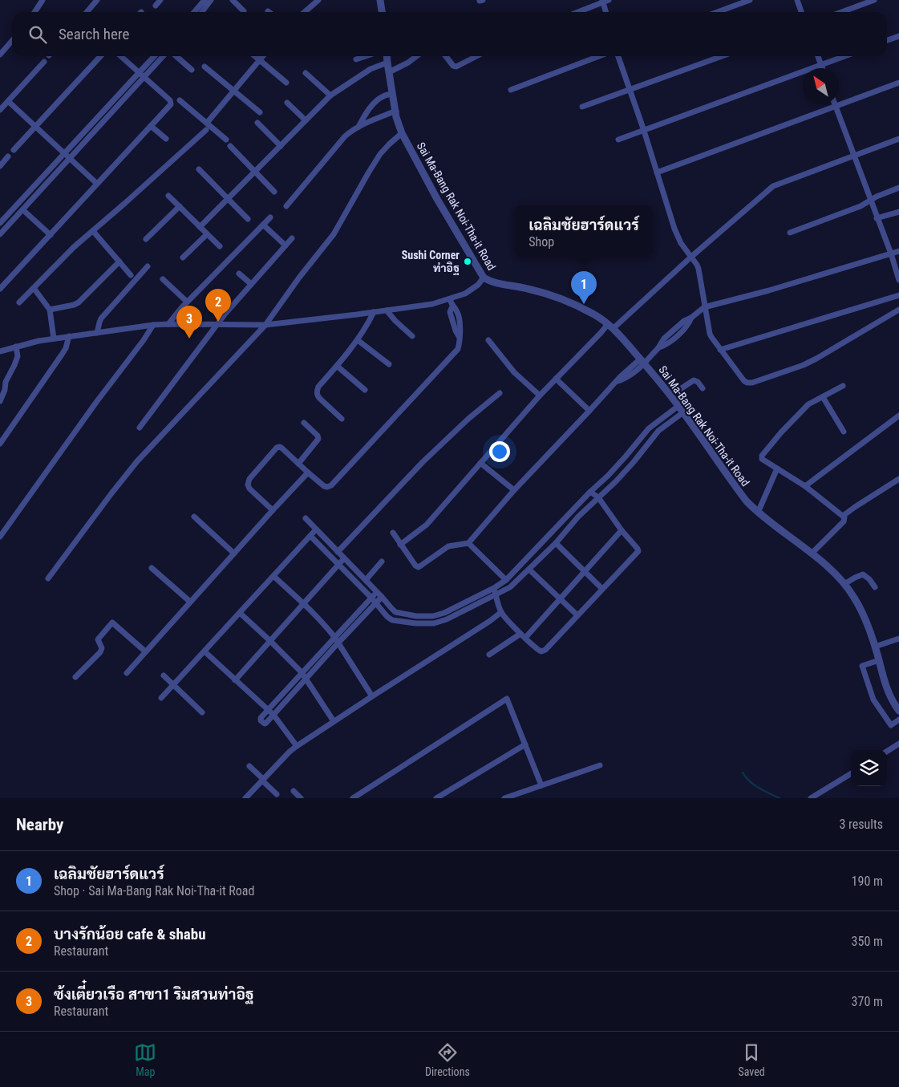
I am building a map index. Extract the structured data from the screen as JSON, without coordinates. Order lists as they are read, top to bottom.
{
  "streets": {
    "street": ["Sai Ma-Bang Rak Noi-Tha-it Road"]
  },
  "places": ["Sushi Corner ท่าอิฐ"],
  "north": "top left",
  "page": {
    "search": "Search here",
    "popup": ["เฉลิมชัยฮาร์ดแวร์", "Shop"],
    "pins": ["1", "2", "3"],
    "heading": ["Nearby", "3 results"],
    "list": [
      {
        "mark": "1",
        "name": "เฉลิมชัยฮาร์ดแวร์",
        "note": "Shop · Sai Ma-Bang Rak Noi-Tha-it Road",
        "value": "190 m"
      },
      {
        "mark": "2",
        "name": "บางรักน้อย cafe & shabu",
        "note": "Restaurant",
        "value": "350 m"
      },
      {
        "mark": "3",
        "name": "ซ้งเตี๋ยวเรือ สาขา1 ริมสวนท่าอิฐ",
        "note": "Restaurant",
        "value": "370 m"
      }
    ],
    "nav": ["Map", "Directions", "Saved"]
  }
}
